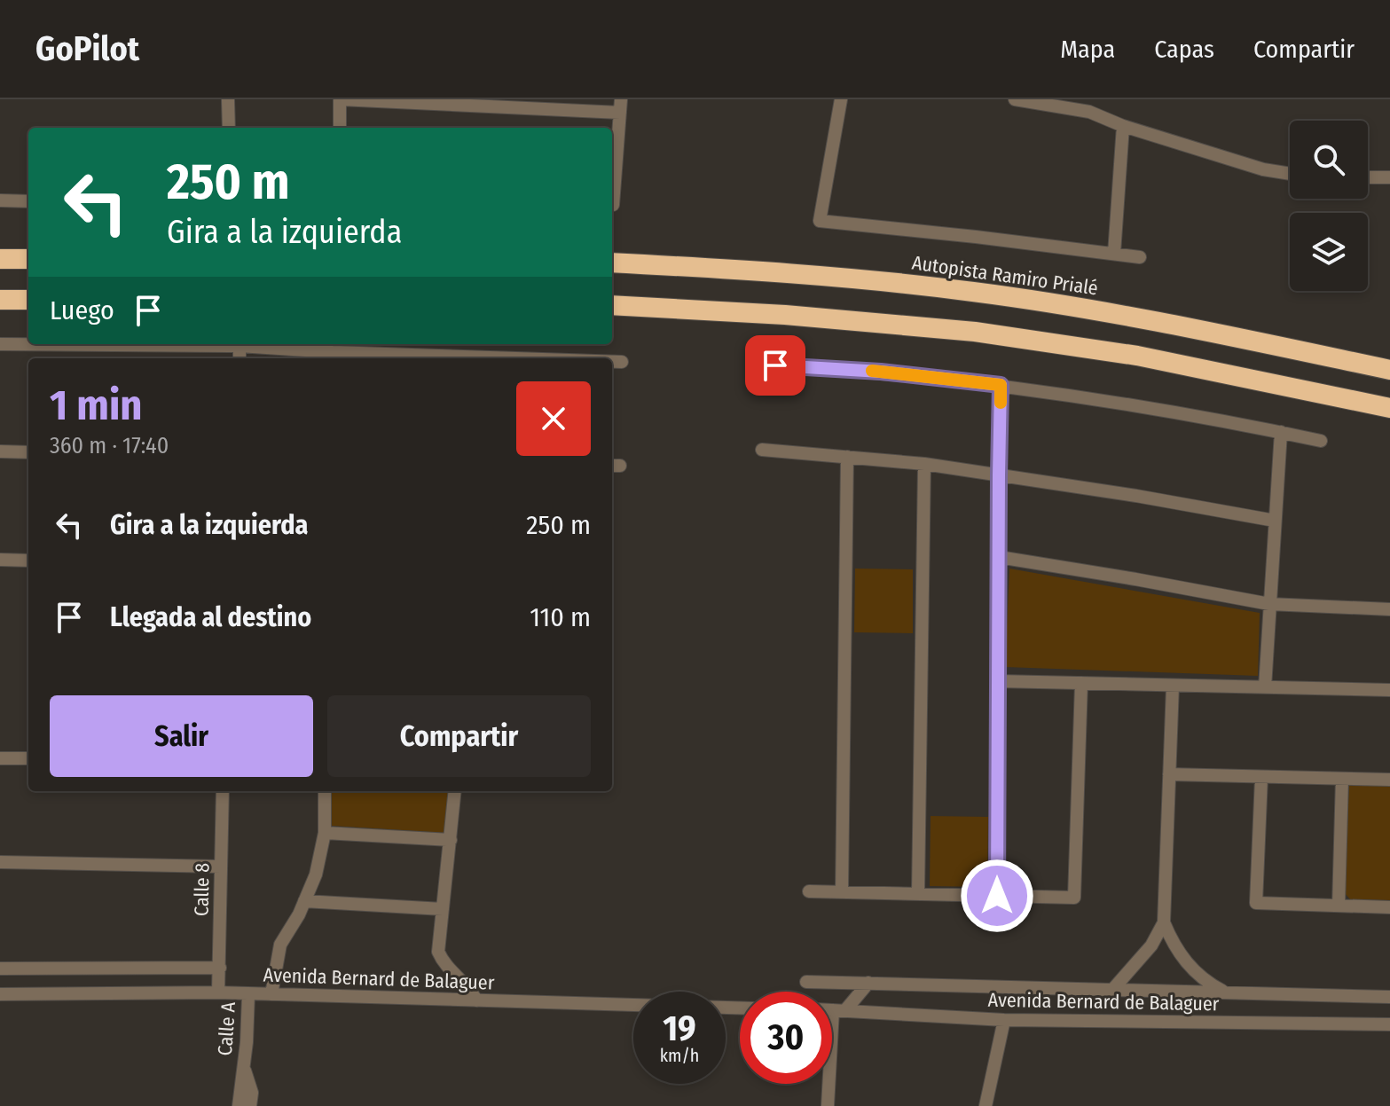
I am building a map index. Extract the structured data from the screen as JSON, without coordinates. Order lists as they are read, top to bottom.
{
  "streets": {
    "highway": ["Autopista Ramiro Prialé"],
    "street": ["Calle 8", "Avenida Bernard de Balaguer", "Calle A"]
  },
  "crossings": [
    ["Calle 8", "Avenida Bernard de Balaguer"],
    ["Avenida Bernard de Balaguer", "Calle A"]
  ],
  "page": {
    "header": "GoPilot",
    "nav": ["Mapa", "Capas", "Compartir"],
    "turn": ["250 m", "Gira a la izquierda"],
    "then": "Luego",
    "heading": ["1 min", "360 m · 17:40"],
    "list": [
      {
        "name": "Gira a la izquierda",
        "value": "250 m"
      },
      {
        "name": "Llegada al destino",
        "value": "110 m"
      }
    ],
    "buttons": ["Salir", "Compartir"],
    "speed": "19 km/h",
    "limit": "30"
  }
}
